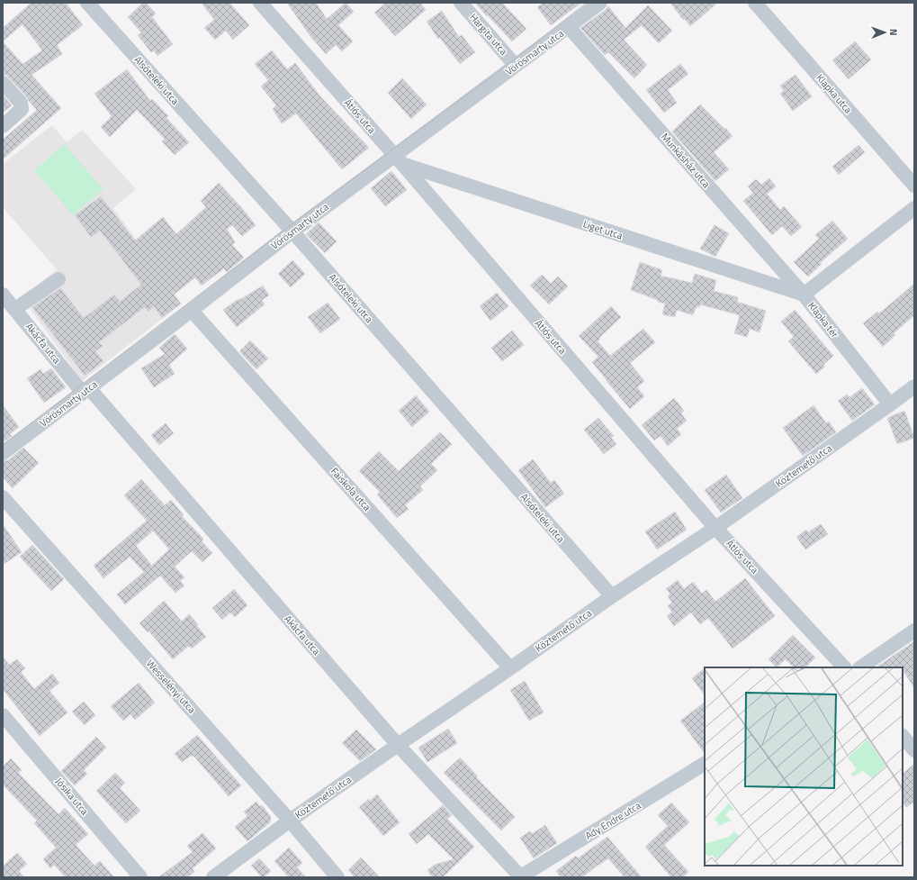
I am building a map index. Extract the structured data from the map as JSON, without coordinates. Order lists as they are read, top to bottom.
{
  "streets": {
    "street": [
      "Hargita utca",
      "Vörösmarty utca",
      "Alsóteleki utca",
      "Klapka utca",
      "Átlós utca",
      "Munkásház utca",
      "Liget utca",
      "Klapka tér",
      "Akácfa utca",
      "Köztemető utca",
      "Faiskola utca",
      "Wesselényi utca",
      "Jósika utca",
      "Ady Endre utca"
    ]
  },
  "crossings": [
    ["Hargita utca", "Vörösmarty utca"],
    ["Vörösmarty utca", "Alsóteleki utca"],
    ["Vörösmarty utca", "Átlós utca"],
    ["Vörösmarty utca", "Munkásház utca"],
    ["Vörösmarty utca", "Liget utca"],
    ["Vörösmarty utca", "Akácfa utca"],
    ["Vörösmarty utca", "Faiskola utca"],
    ["Alsóteleki utca", "Köztemető utca"],
    ["Átlós utca", "Liget utca"],
    ["Átlós utca", "Köztemető utca"],
    ["Munkásház utca", "Liget utca"],
    ["Munkásház utca", "Klapka tér"],
    ["Liget utca", "Klapka tér"],
    ["Klapka tér", "Köztemető utca"],
    ["Akácfa utca", "Köztemető utca"],
    ["Akácfa utca", "Ady Endre utca"],
    ["Köztemető utca", "Faiskola utca"],
    ["Köztemető utca", "Wesselényi utca"]
  ],
  "north": "right"
}
